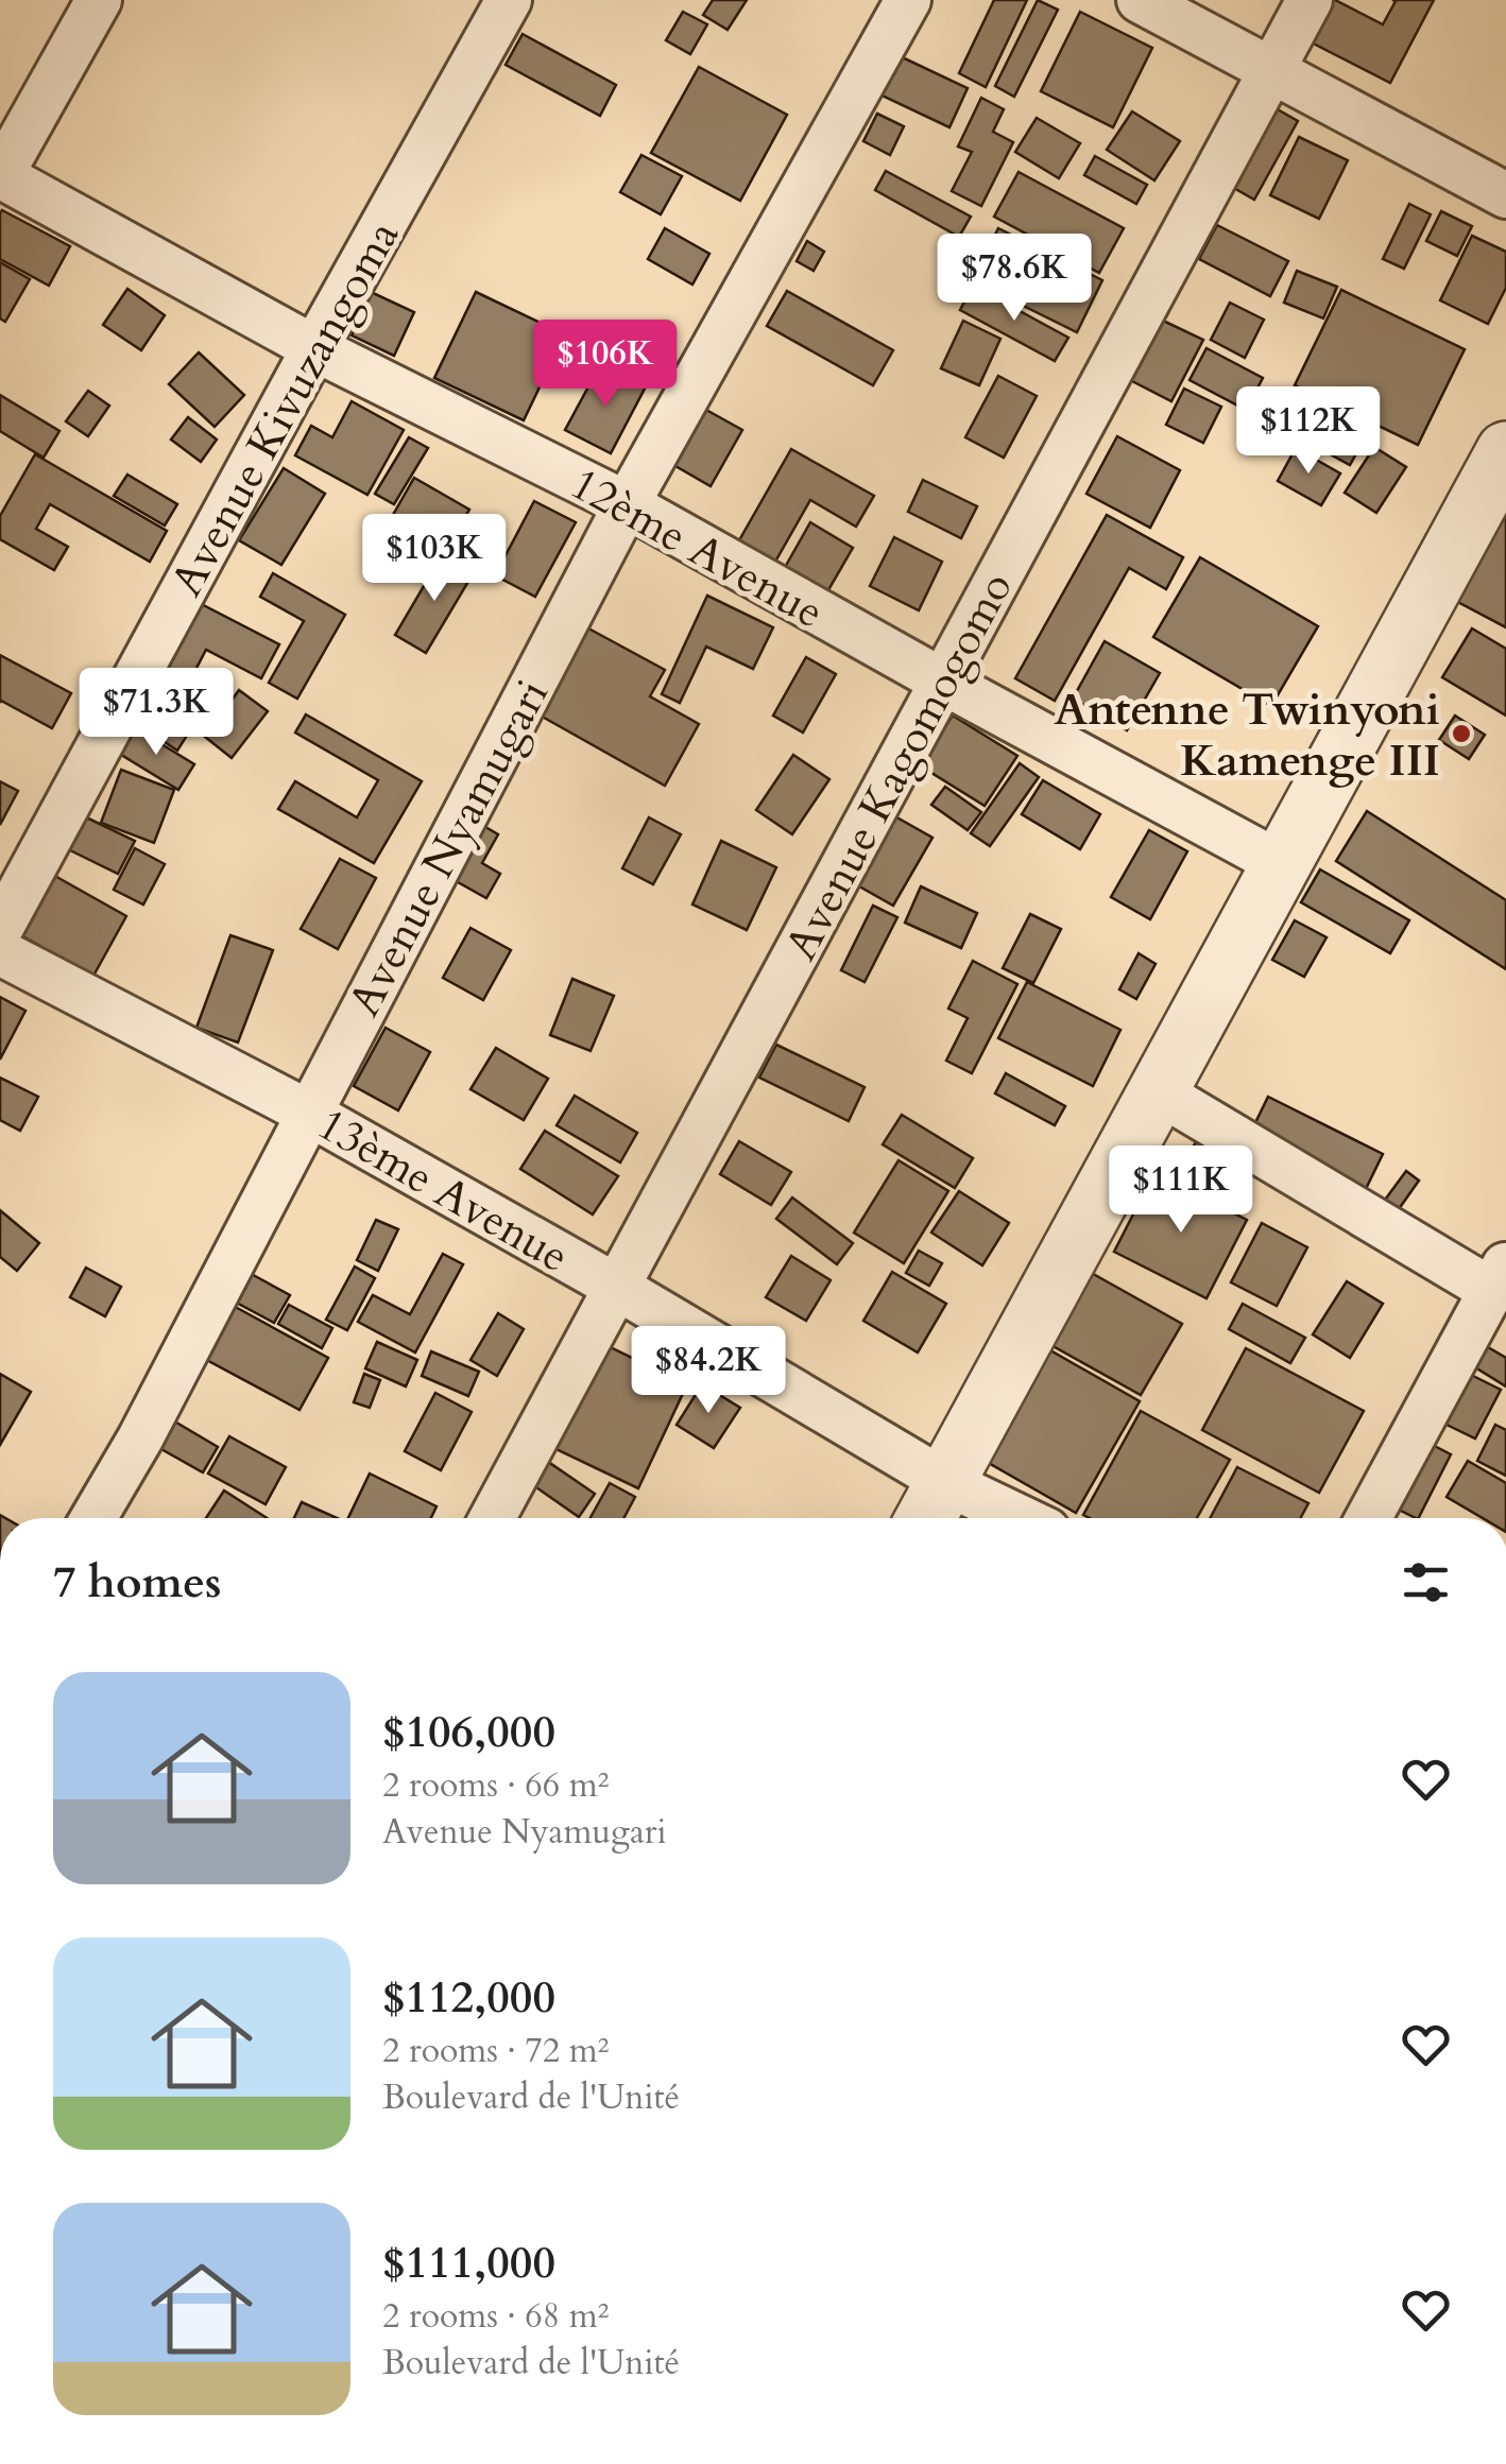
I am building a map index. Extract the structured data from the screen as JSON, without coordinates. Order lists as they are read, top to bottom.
{
  "streets": {
    "street": [
      "Avenue Kivuzangoma",
      "12ème Avenue",
      "Avenue Kagomogomo",
      "Avenue Nyamugari",
      "13ème Avenue"
    ]
  },
  "crossings": [
    ["Avenue Kivuzangoma", "12ème Avenue"],
    ["12ème Avenue", "Avenue Kagomogomo"],
    ["12ème Avenue", "Avenue Nyamugari"],
    ["Avenue Kagomogomo", "13ème Avenue"],
    ["Avenue Nyamugari", "13ème Avenue"]
  ],
  "places": ["Antenne Twinyoni Kamenge III"],
  "page": {
    "price": [
      "$78.6K",
      "$106K",
      "$112K",
      "$103K",
      "$71.3K",
      "$111K",
      "$84.2K"
    ],
    "heading": "7 homes",
    "list": [
      {
        "name": "$106,000",
        "note": "2 rooms · 66 m² · Avenue Nyamugari"
      },
      {
        "name": "$112,000",
        "note": "2 rooms · 72 m² · Boulevard de l'Unité"
      },
      {
        "name": "$111,000",
        "note": "2 rooms · 68 m² · Boulevard de l'Unité"
      }
    ]
  }
}
